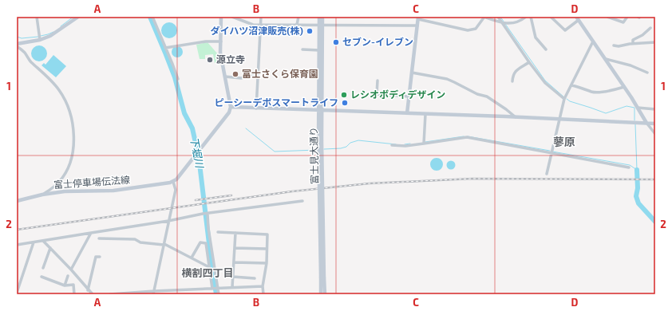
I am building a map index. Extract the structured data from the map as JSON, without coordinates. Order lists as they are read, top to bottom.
{
  "streets": {
    "street": ["富士見大通り", "富士停車場伝法線"]
  },
  "districts": ["蓼原", "横割四丁目"],
  "water": ["下堀川"],
  "places": [
    "ダイハツ沼津販売(株)",
    "セブン-イレブン",
    "源立寺",
    "富士さくら保育園",
    "レシオボディデザイン",
    "ピーシーデポスマートライフ"
  ],
  "grid": {
    "columns": [
      "A",
      "B",
      "C",
      "D"
    ],
    "rows": ["1", "2"]
  }
}
